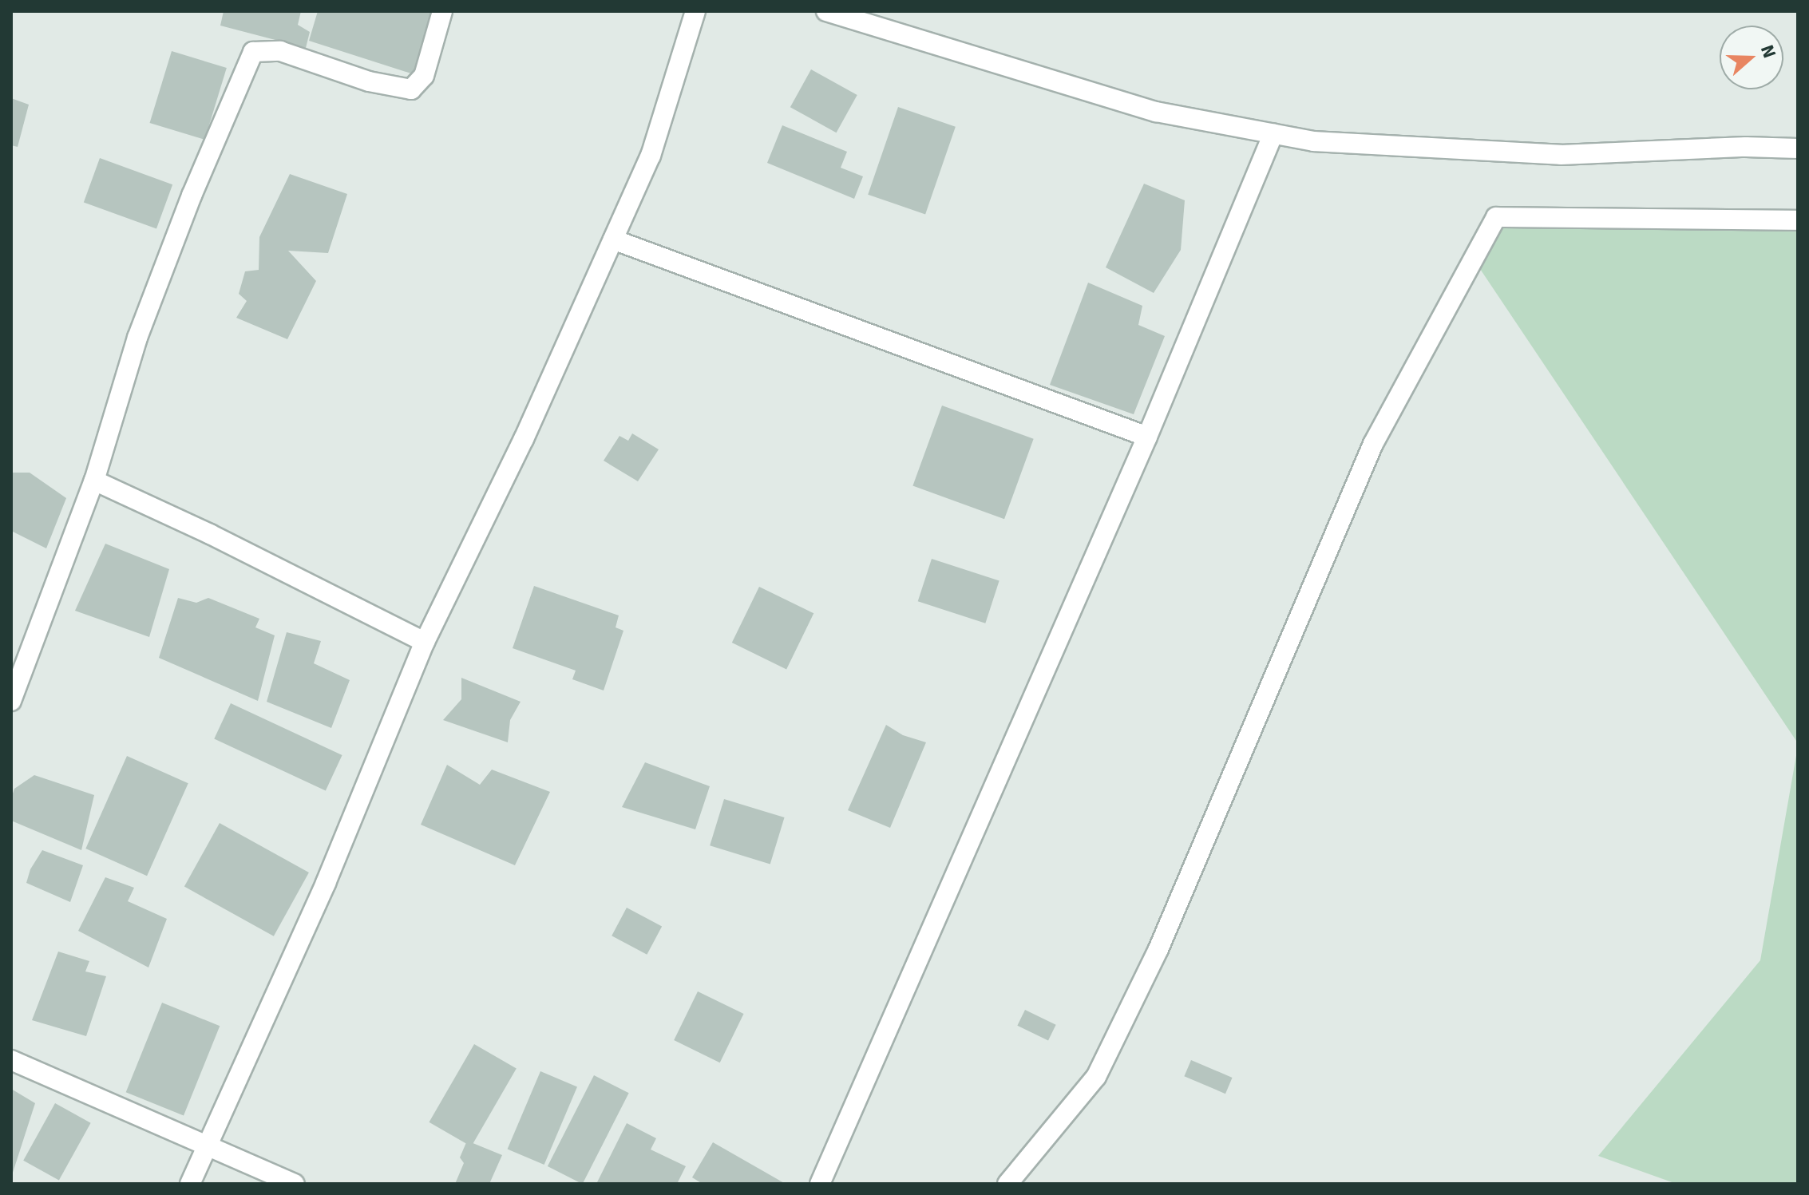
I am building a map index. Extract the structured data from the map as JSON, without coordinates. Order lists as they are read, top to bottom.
{
  "north": "right"
}
